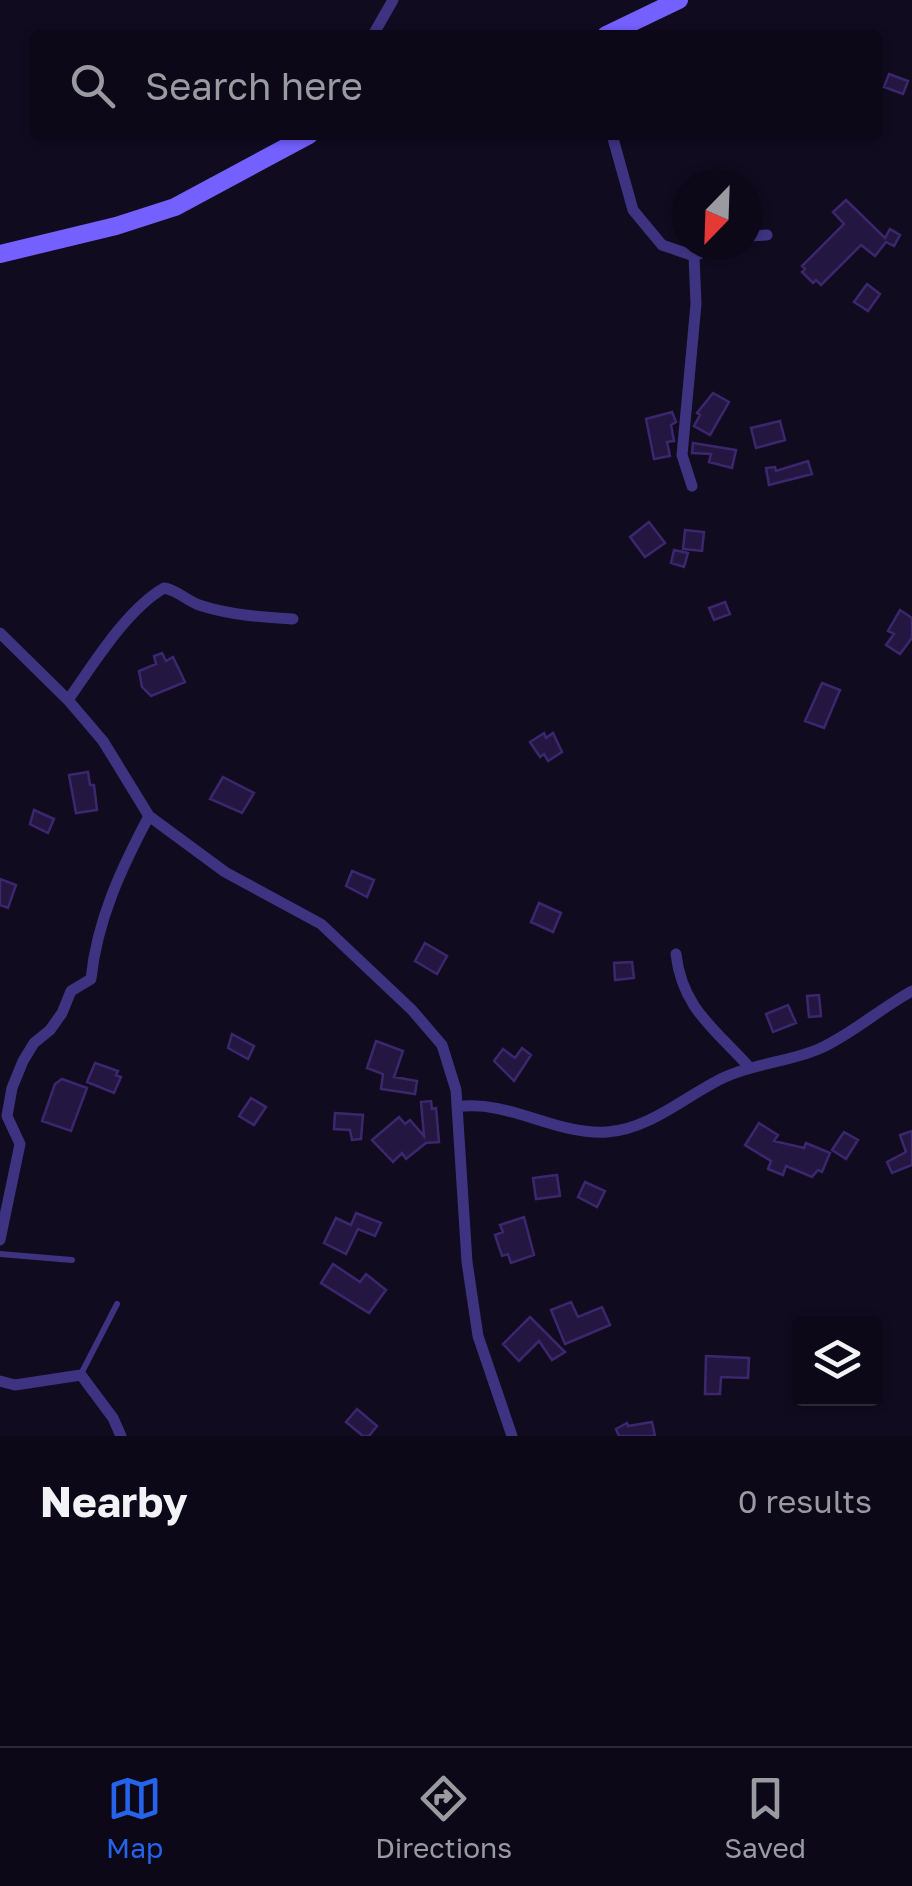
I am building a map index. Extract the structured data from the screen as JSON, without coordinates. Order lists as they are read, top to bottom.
{
  "north": "bottom left",
  "page": {
    "search": "Search here",
    "heading": ["Nearby", "0 results"],
    "nav": ["Map", "Directions", "Saved"]
  }
}
